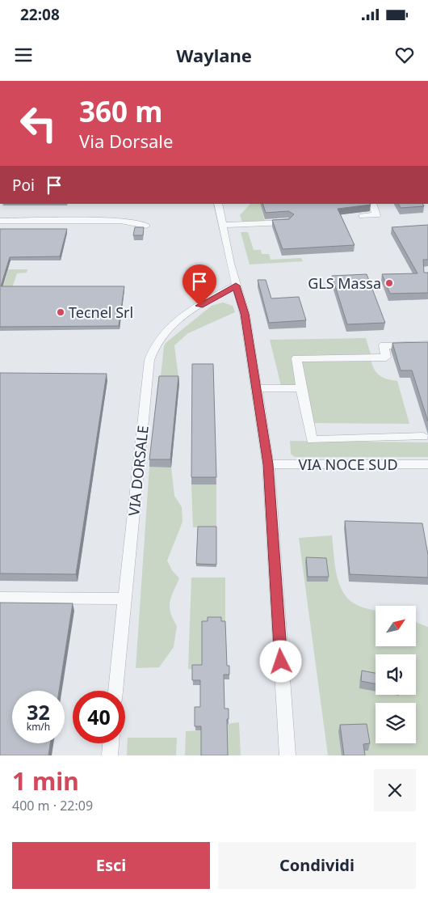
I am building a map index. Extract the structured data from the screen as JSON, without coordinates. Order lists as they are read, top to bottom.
{
  "streets": {
    "street": ["VIA NOCE SUD", "VIA DORSALE"]
  },
  "places": ["GLS Massa", "Tecnel Srl"],
  "north": "top right",
  "page": {
    "status": "22:08",
    "header": "Waylane",
    "turn": ["360 m", "Via Dorsale"],
    "then": "Poi",
    "speed": "32 km/h",
    "limit": "40",
    "heading": ["1 min", "400 m · 22:09"],
    "buttons": ["Esci", "Condividi"]
  }
}
